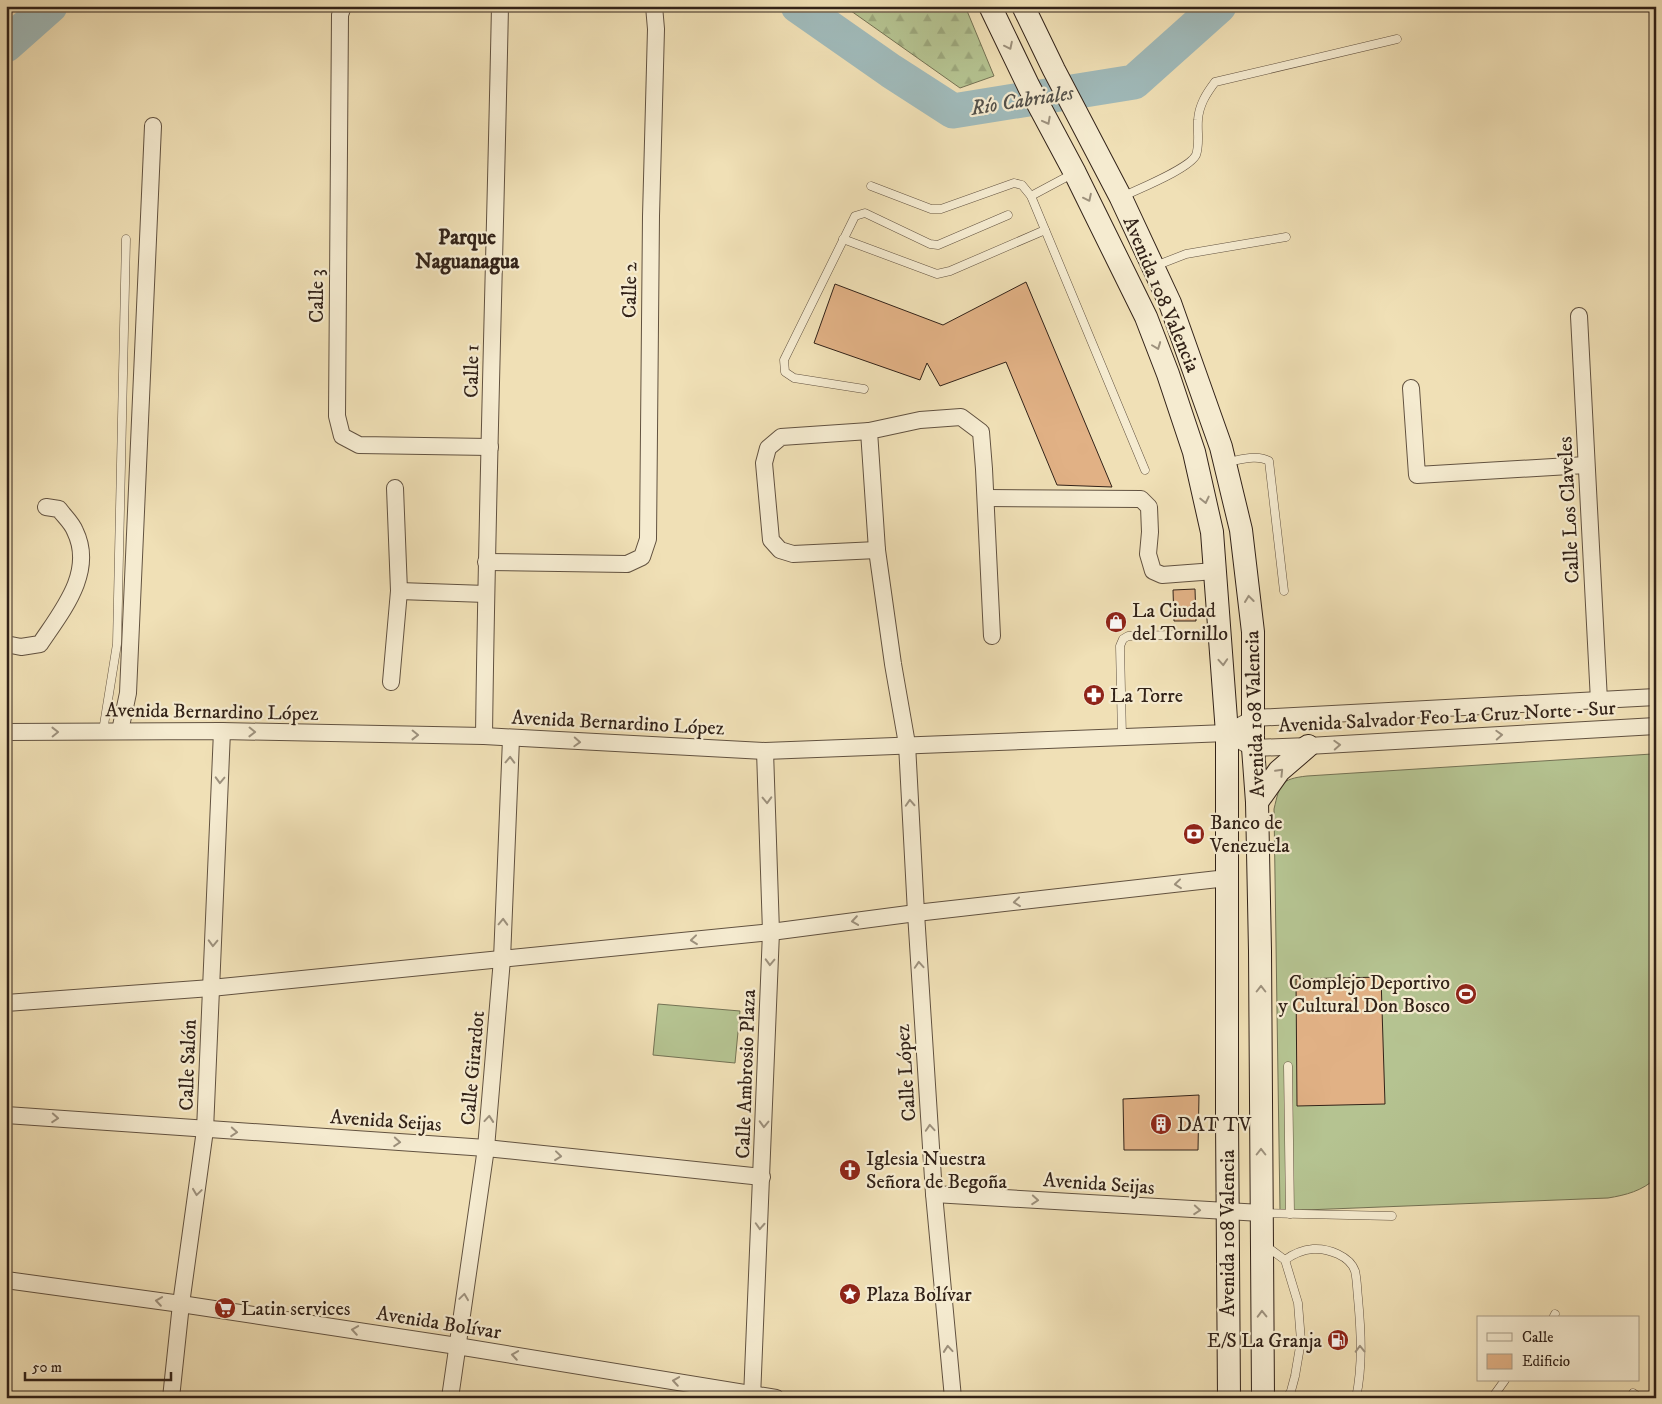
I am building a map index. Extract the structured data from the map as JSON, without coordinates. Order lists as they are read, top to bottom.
{
  "streets": {
    "street": [
      "Calle 2",
      "Avenida 108 Valencia",
      "Calle 3",
      "Calle 1",
      "Calle Los Claveles",
      "Avenida Bernardino López",
      "Avenida Salvador Feo La Cruz Norte - Sur",
      "Calle Salón",
      "Calle Girardot",
      "Calle López",
      "Calle Ambrosio Plaza",
      "Avenida Seijas",
      "Avenida Bolívar"
    ]
  },
  "crossings": [
    ["Calle 2", "Calle 1"],
    ["Avenida 108 Valencia", "Avenida Bernardino López"],
    ["Avenida 108 Valencia", "Avenida Salvador Feo La Cruz Norte - Sur"],
    ["Avenida 108 Valencia", "Avenida Seijas"],
    ["Calle 3", "Calle 1"],
    ["Calle 1", "Avenida Bernardino López"],
    ["Calle Los Claveles", "Avenida Salvador Feo La Cruz Norte - Sur"],
    ["Avenida Bernardino López", "Avenida Salvador Feo La Cruz Norte - Sur"],
    ["Avenida Bernardino López", "Calle Salón"],
    ["Avenida Bernardino López", "Calle Girardot"],
    ["Avenida Bernardino López", "Calle López"],
    ["Avenida Bernardino López", "Calle Ambrosio Plaza"],
    ["Calle Salón", "Avenida Seijas"],
    ["Calle Salón", "Avenida Bolívar"],
    ["Calle Girardot", "Avenida Seijas"],
    ["Calle Girardot", "Avenida Bolívar"],
    ["Calle López", "Avenida Seijas"],
    ["Calle Ambrosio Plaza", "Avenida Seijas"],
    ["Calle Ambrosio Plaza", "Avenida Bolívar"]
  ],
  "one_way": [
    "Avenida Bernardino López",
    "Calle Salón",
    "Calle Girardot",
    "Calle López",
    "Calle Ambrosio Plaza",
    "Avenida Seijas",
    "Avenida Bolívar"
  ],
  "districts": ["Parque Naguanagua"],
  "water": ["Río Cabriales"],
  "places": {
    "shop": ["La Ciudad del Tornillo"],
    "pharmacy": ["La Torre"],
    "bank": ["Banco de Venezuela"],
    "sports": ["Complejo Deportivo y Cultural Don Bosco"],
    "building": ["DAT TV"],
    "church": ["Iglesia Nuestra Señora de Begoña"],
    "place": ["Plaza Bolívar"],
    "supermarket": ["Latin services"],
    "fuel station": ["E/S La Granja"]
  },
  "legend": ["Calle", "Edificio"],
  "scale_bar": "50 m"
}
